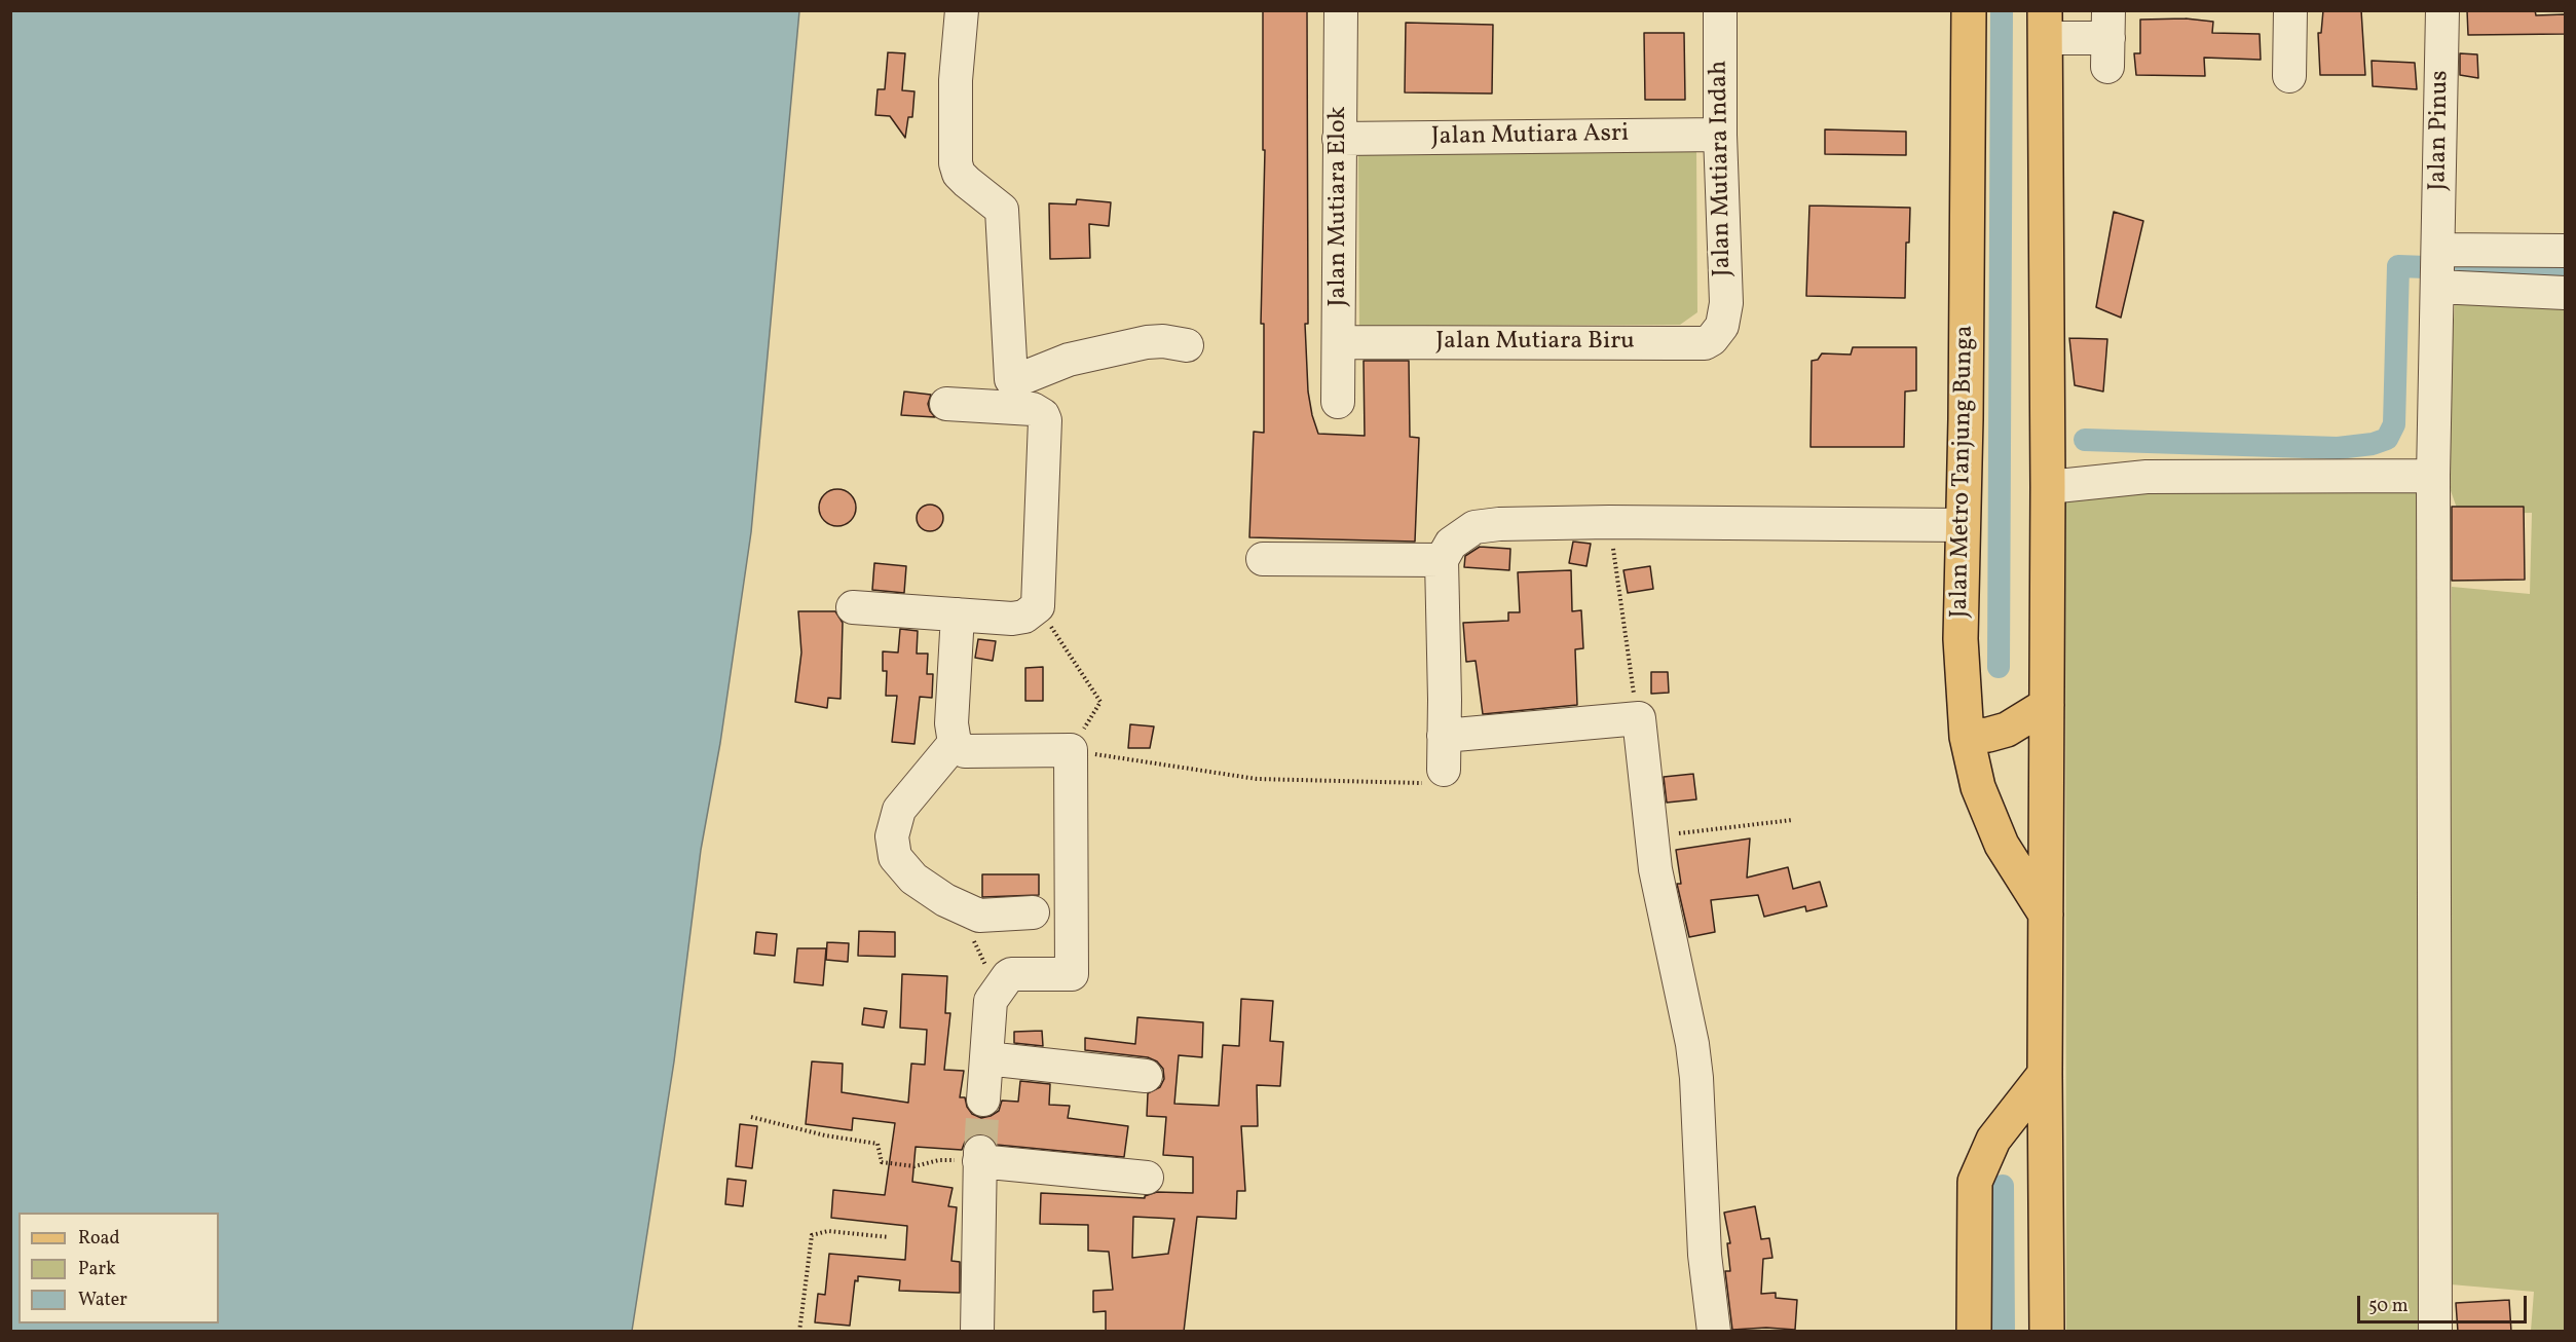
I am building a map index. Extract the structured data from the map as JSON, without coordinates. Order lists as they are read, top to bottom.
{
  "streets": {
    "main road": ["Jalan Metro Tanjung Bunga"],
    "street": [
      "Jalan Pinus",
      "Jalan Mutiara Asri",
      "Jalan Mutiara Indah",
      "Jalan Mutiara Elok",
      "Jalan Mutiara Biru"
    ]
  },
  "crossings": [
    ["Jalan Mutiara Asri", "Jalan Mutiara Indah"],
    ["Jalan Mutiara Asri", "Jalan Mutiara Elok"],
    ["Jalan Mutiara Indah", "Jalan Mutiara Biru"],
    ["Jalan Mutiara Elok", "Jalan Mutiara Biru"]
  ],
  "legend": ["Road", "Park", "Water"],
  "scale_bar": "50 m"
}
